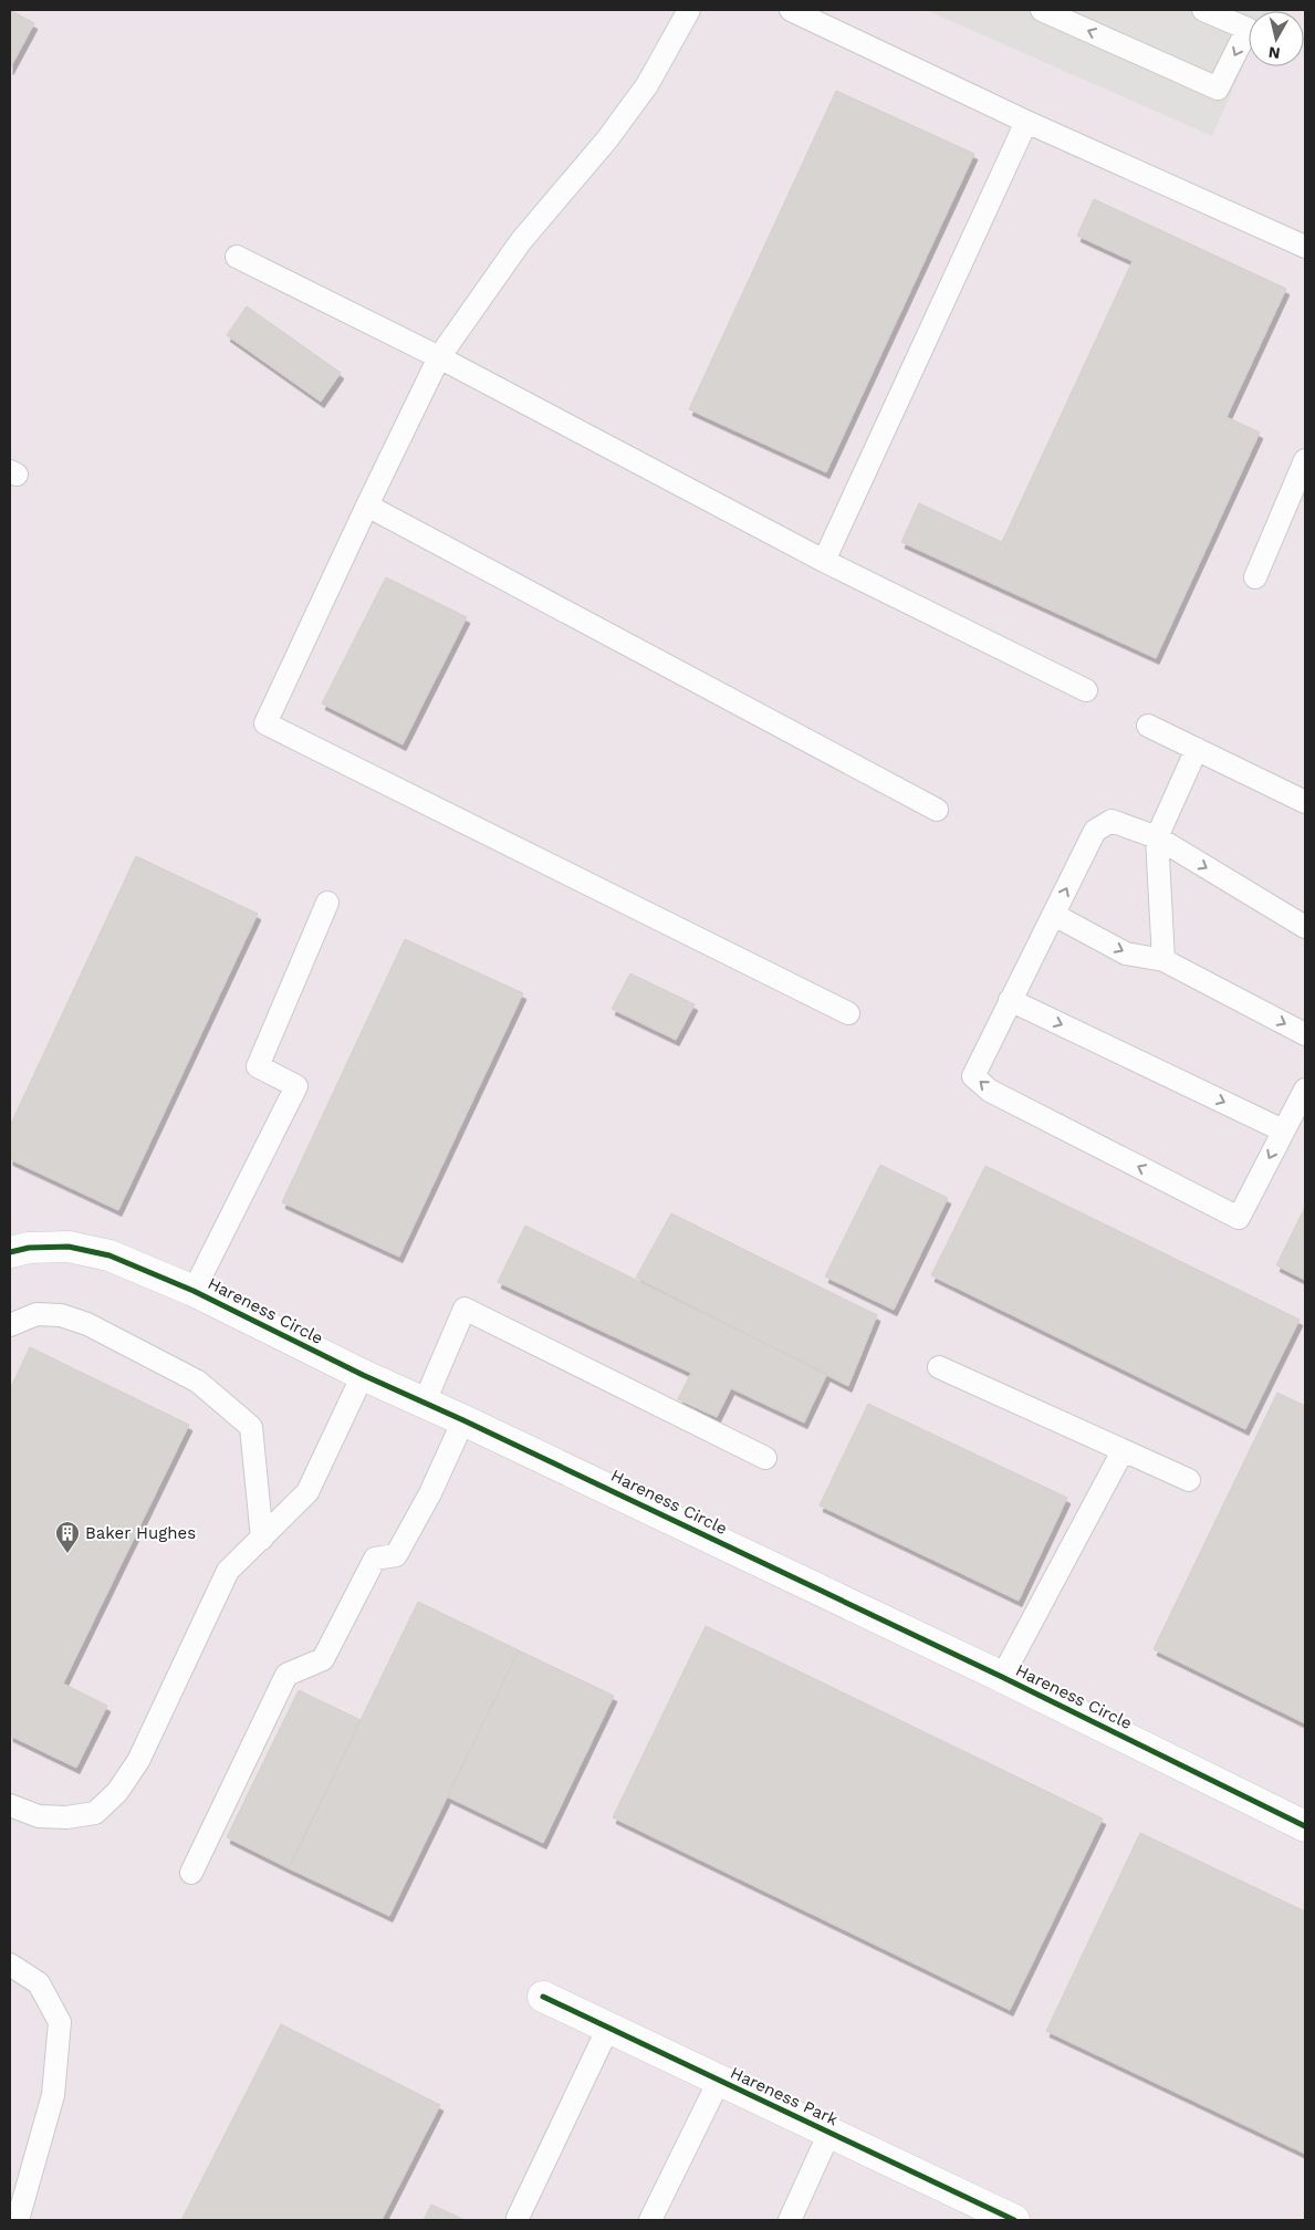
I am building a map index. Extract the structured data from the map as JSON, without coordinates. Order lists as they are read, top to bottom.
{
  "streets": {
    "street": ["Hareness Circle", "Hareness Park"]
  },
  "places": {
    "building": ["Baker Hughes"]
  },
  "north": "bottom"
}
